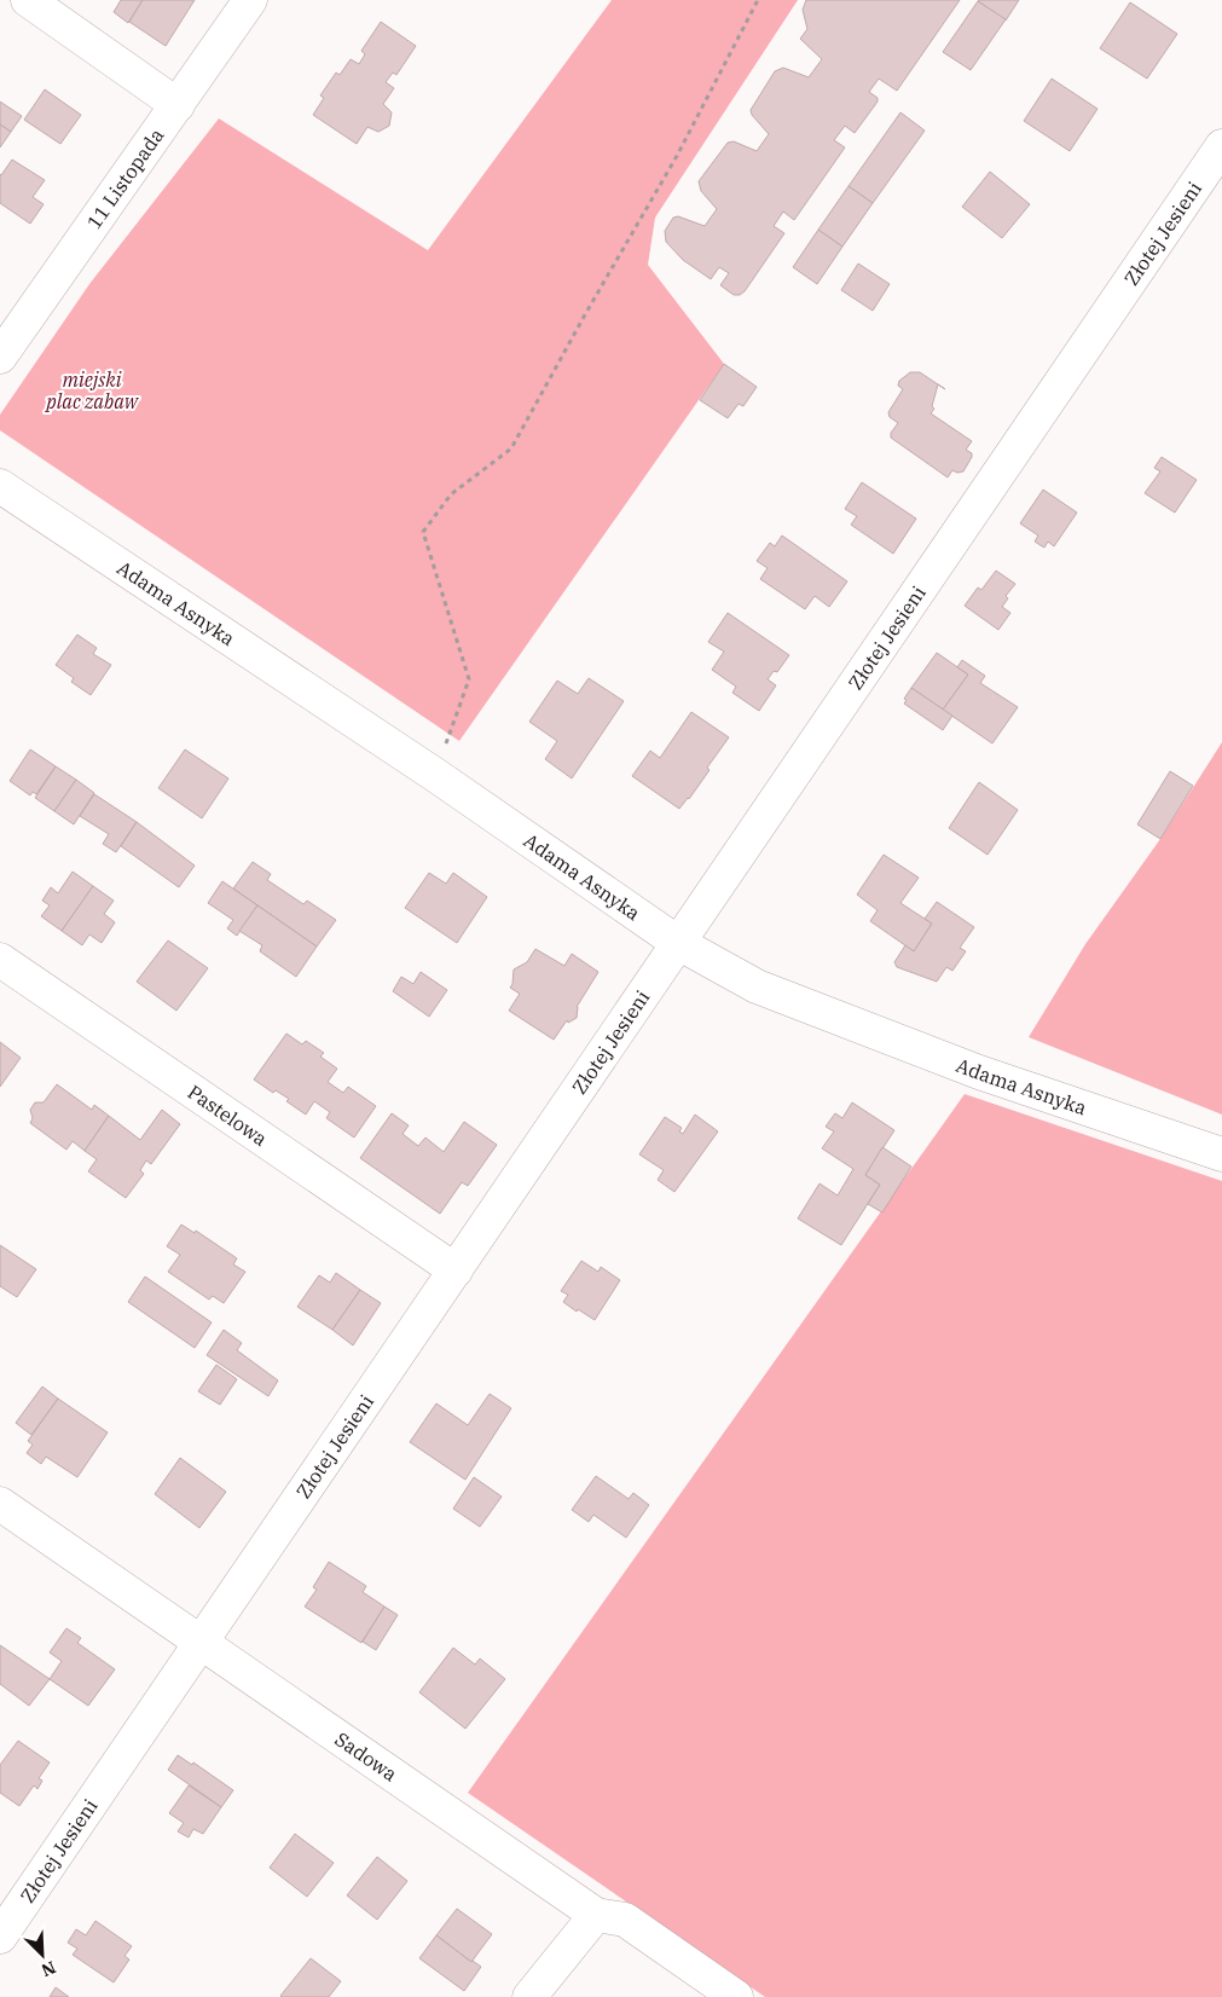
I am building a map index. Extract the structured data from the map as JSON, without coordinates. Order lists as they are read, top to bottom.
{
  "streets": {
    "street": [
      "11 Listopada",
      "Złotej Jesieni",
      "Adama Asnyka",
      "Pastelowa",
      "Sadowa"
    ]
  },
  "crossings": [
    ["Złotej Jesieni", "Adama Asnyka"],
    ["Złotej Jesieni", "Pastelowa"],
    ["Złotej Jesieni", "Sadowa"]
  ],
  "parks": ["miejski plac zabaw"],
  "north": "bottom right"
}
